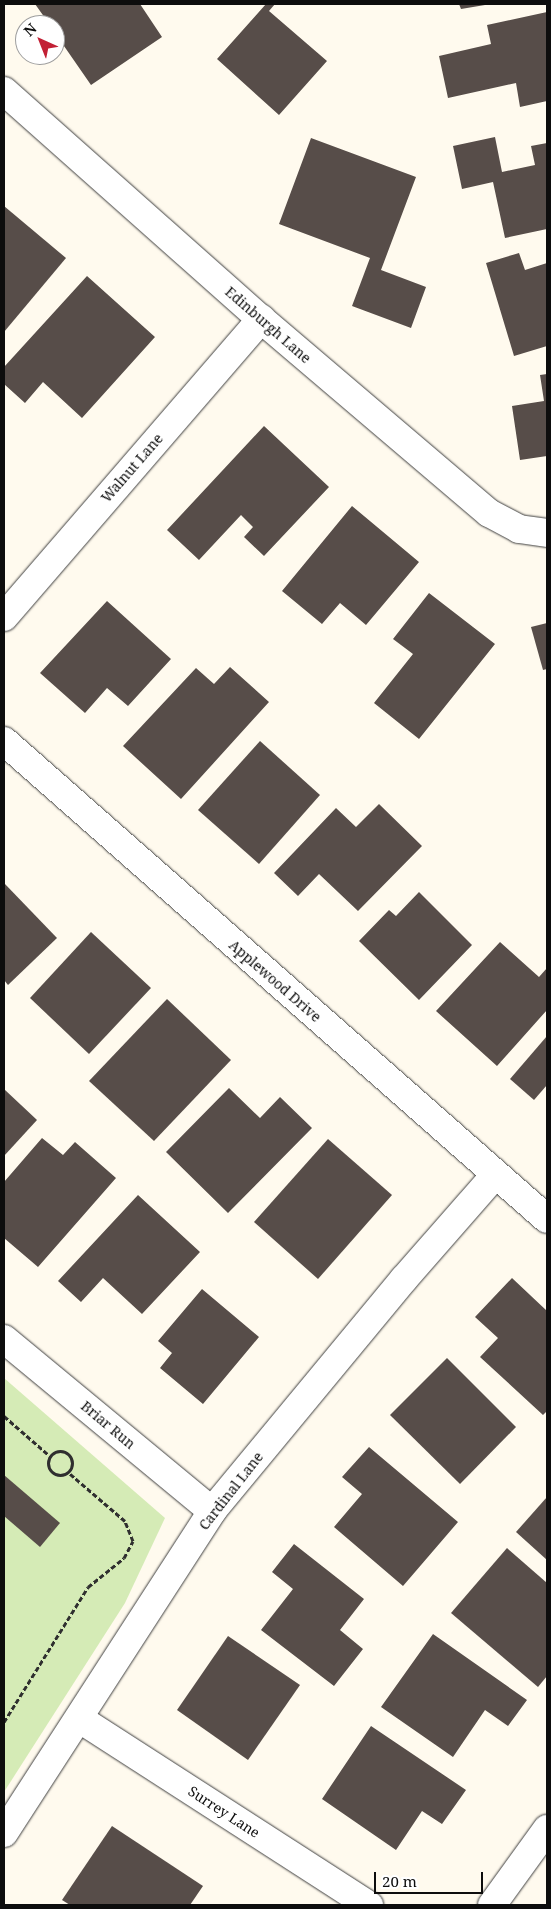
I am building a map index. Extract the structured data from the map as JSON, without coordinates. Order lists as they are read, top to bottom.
{
  "streets": {
    "street": [
      "Edinburgh Lane",
      "Walnut Lane",
      "Applewood Drive",
      "Briar Run",
      "Cardinal Lane",
      "Surrey Lane"
    ]
  },
  "crossings": [
    ["Edinburgh Lane", "Walnut Lane"],
    ["Applewood Drive", "Cardinal Lane"],
    ["Briar Run", "Cardinal Lane"],
    ["Cardinal Lane", "Surrey Lane"]
  ],
  "scale_bar": "20 m",
  "north": "top left"
}
